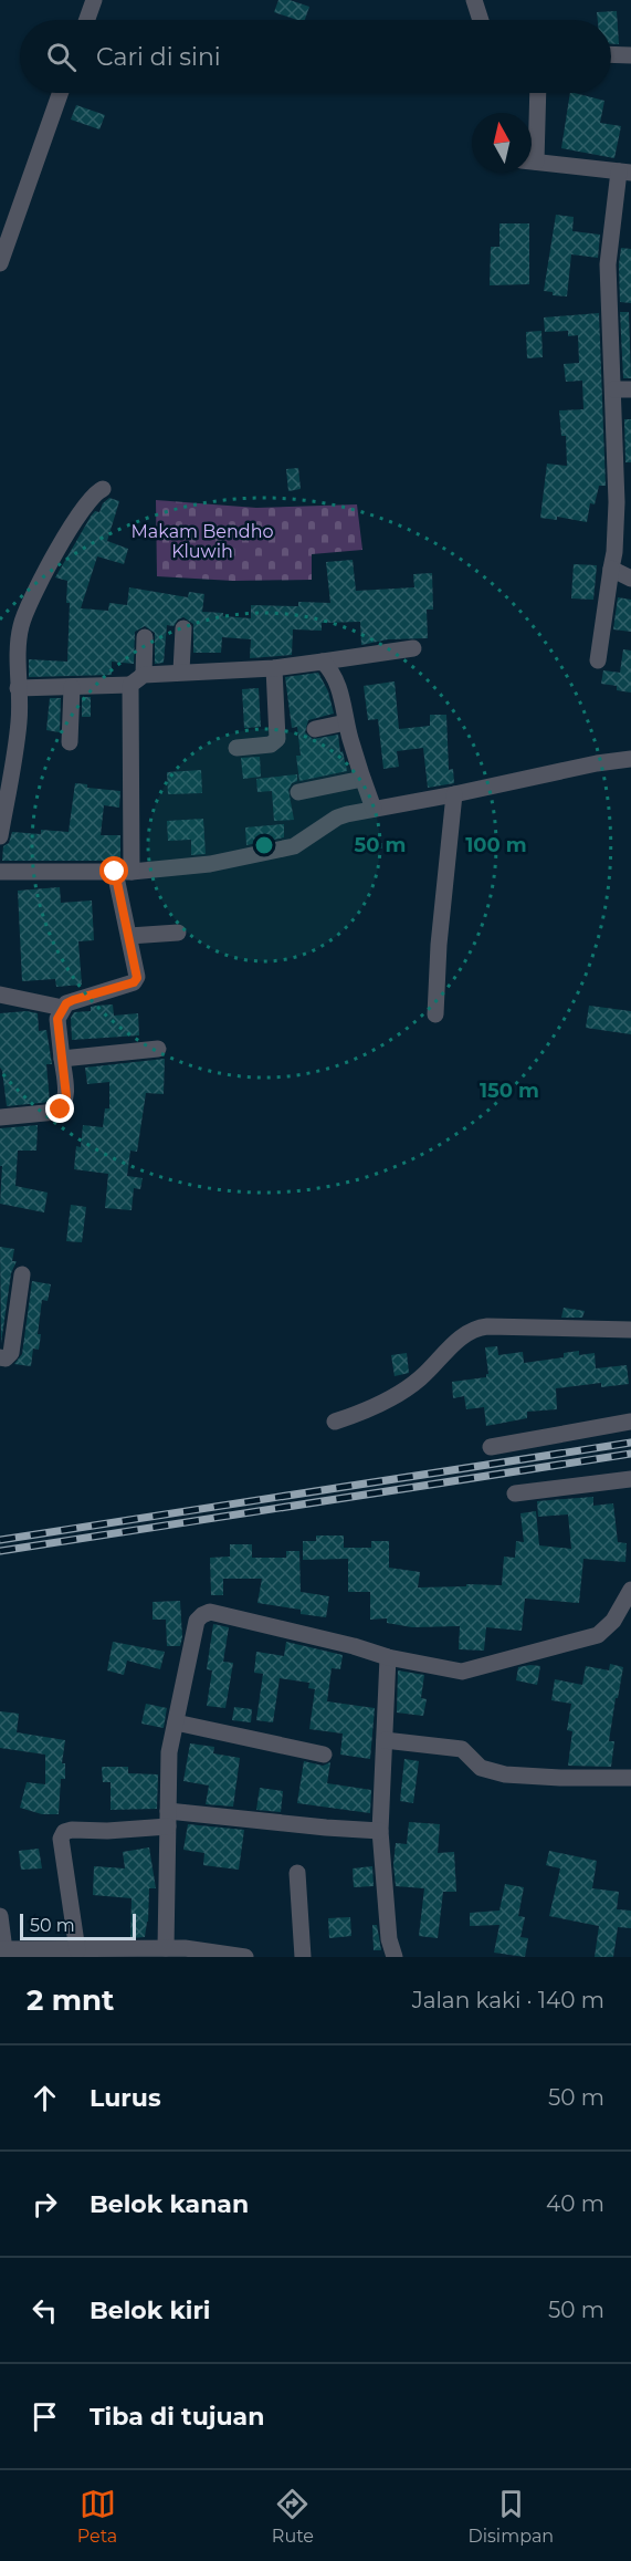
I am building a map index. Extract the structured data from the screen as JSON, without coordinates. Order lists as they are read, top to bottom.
{
  "parks": ["Makam Bendho Kluwih"],
  "scale_bar": "50 m",
  "north": "top",
  "page": {
    "search": "Cari di sini",
    "scale": "50 m",
    "heading": ["2 mnt", "Jalan kaki · 140 m"],
    "list": [
      ["Lurus", "50 m"],
      ["Belok kanan", "40 m"],
      ["Belok kiri", "50 m"],
      "Tiba di tujuan"
    ],
    "nav": ["Peta", "Rute", "Disimpan"]
  },
  "rings": ["50 m", "100 m", "150 m"]
}
